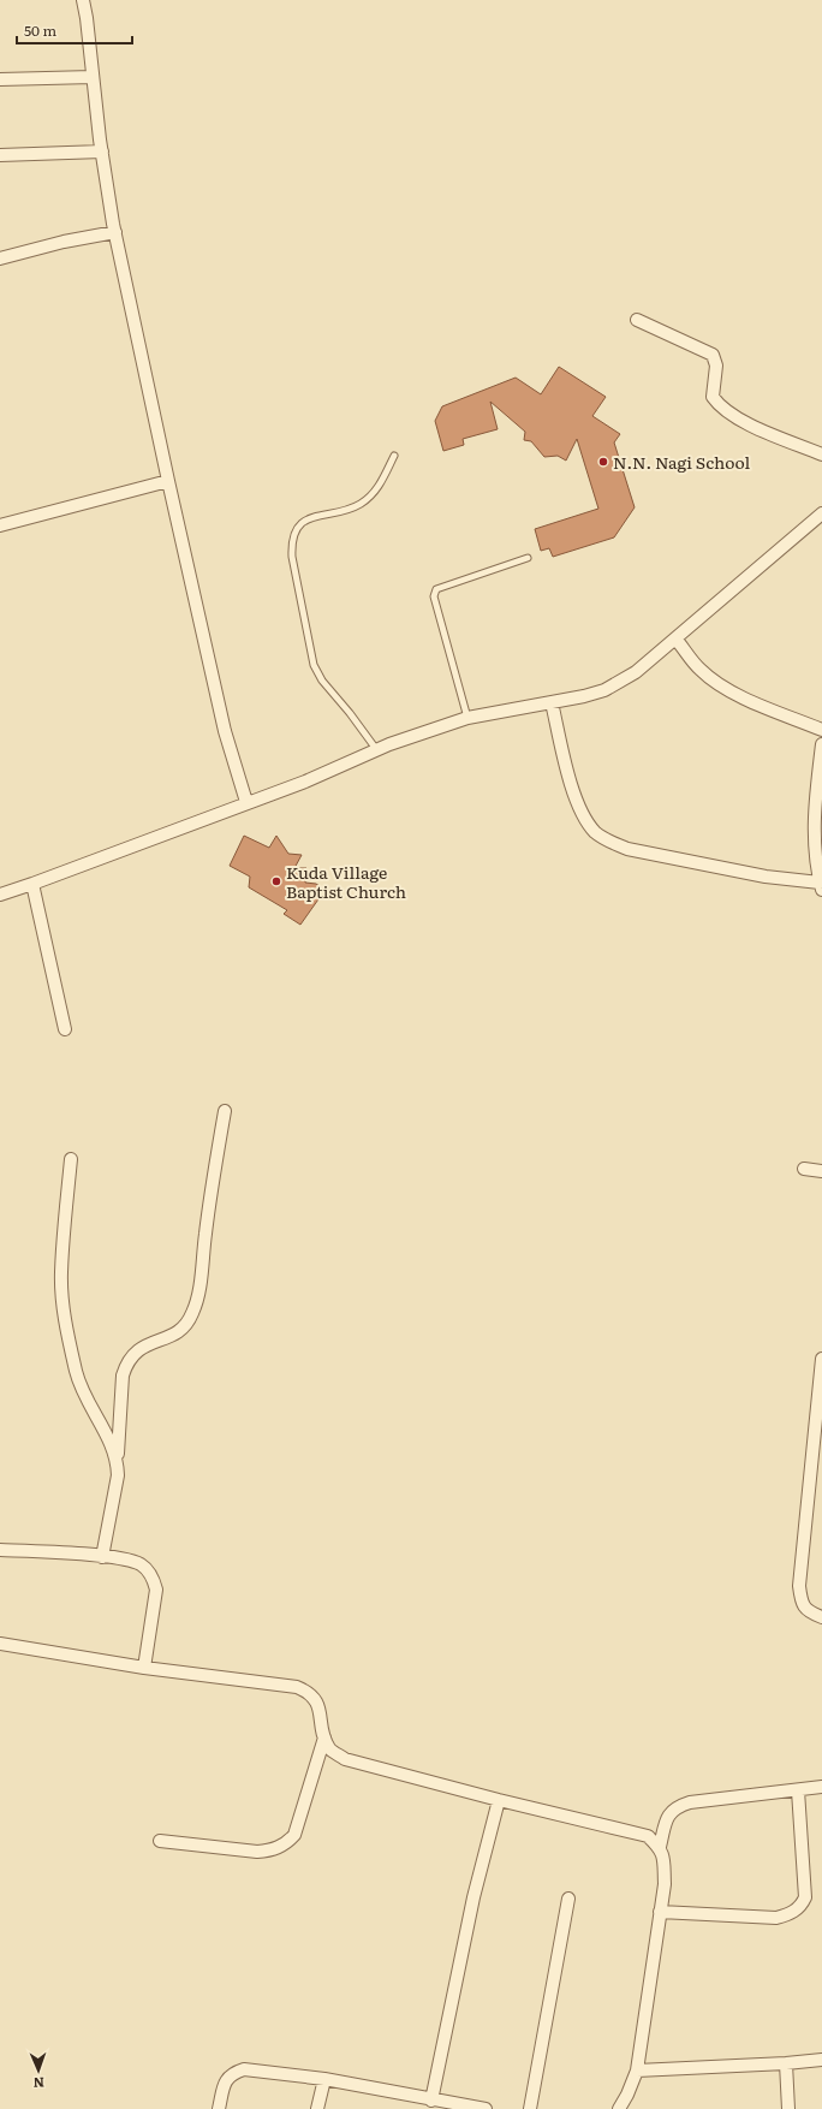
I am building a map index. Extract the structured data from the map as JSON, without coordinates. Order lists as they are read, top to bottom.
{
  "places": ["N.N. Nagi School", "Kuda Village Baptist Church"],
  "scale_bar": "50 m",
  "north": "bottom"
}
